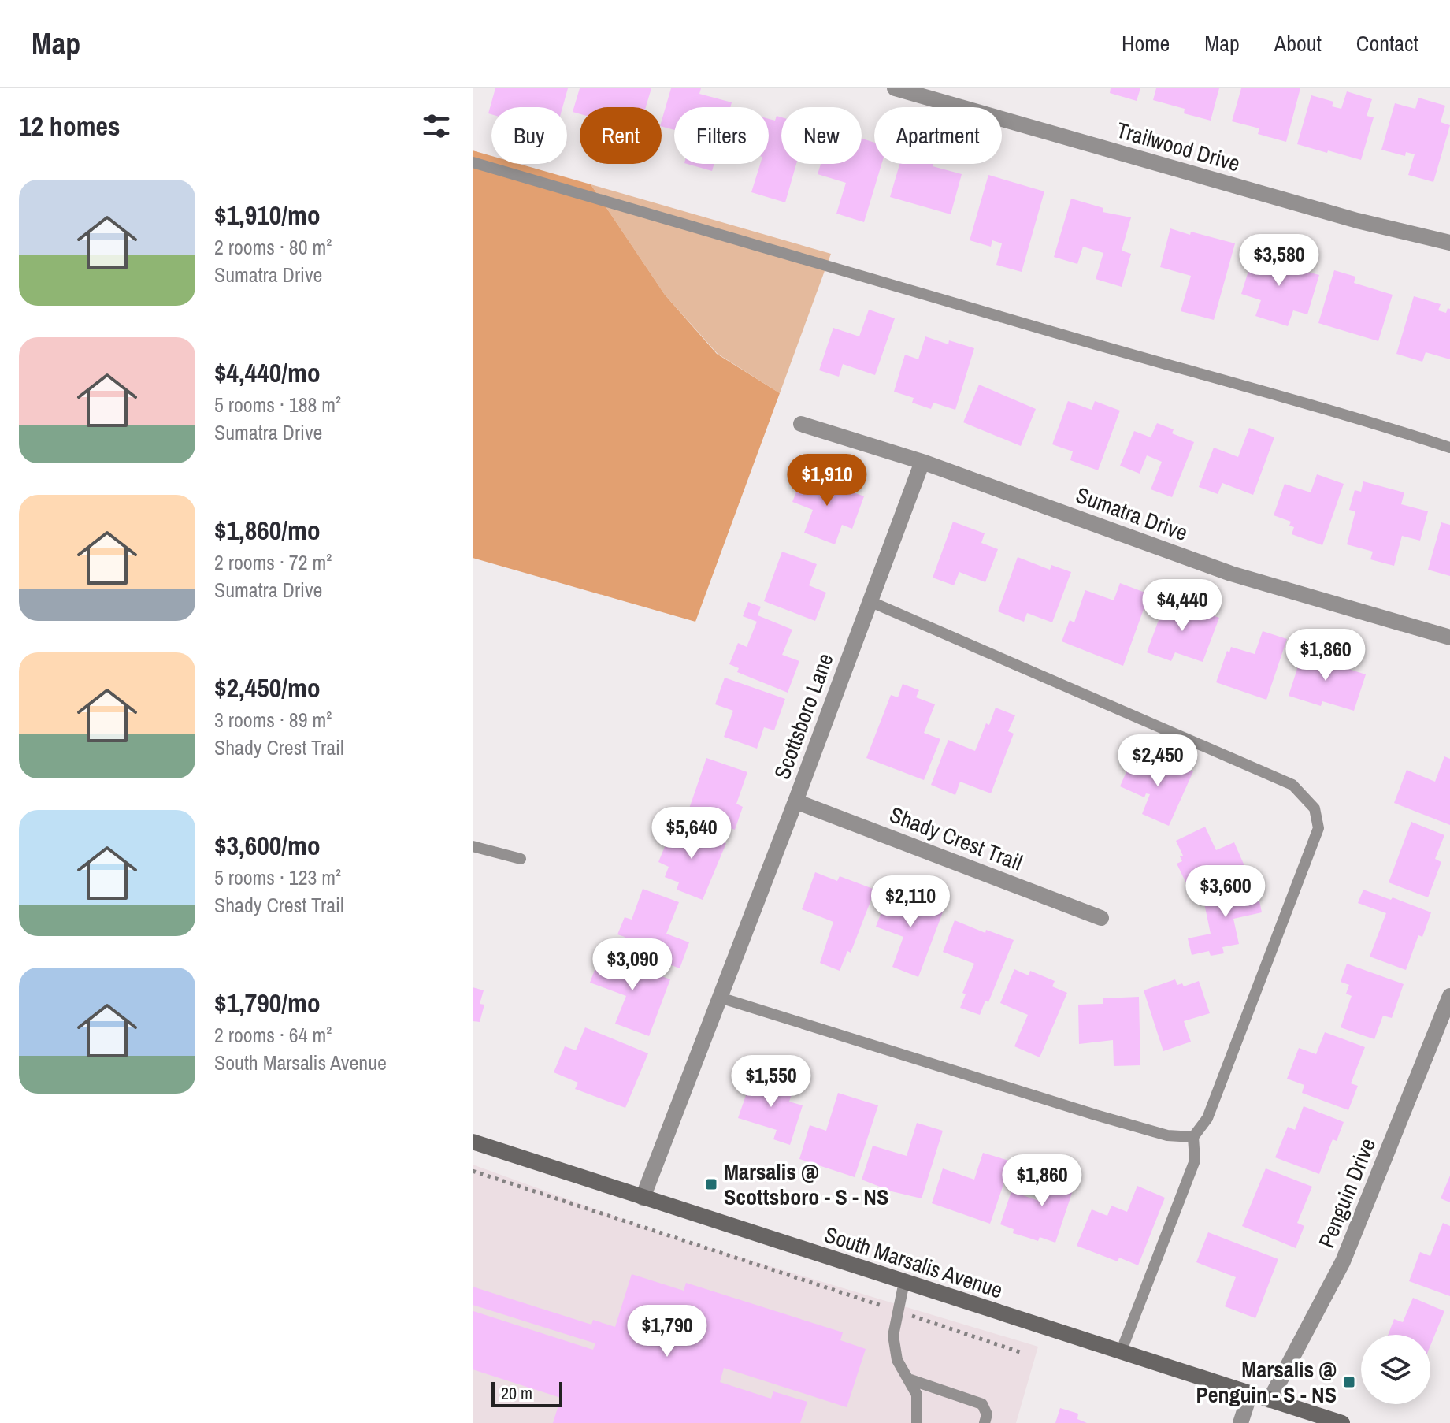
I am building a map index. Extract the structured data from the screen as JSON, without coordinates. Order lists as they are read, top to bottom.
{
  "streets": {
    "street": [
      "Trailwood Drive",
      "Sumatra Drive",
      "Scottsboro Lane",
      "Shady Crest Trail",
      "Penguin Drive",
      "South Marsalis Avenue"
    ]
  },
  "crossings": [
    ["Sumatra Drive", "Scottsboro Lane"],
    ["Scottsboro Lane", "Shady Crest Trail"],
    ["Scottsboro Lane", "South Marsalis Avenue"],
    ["Penguin Drive", "South Marsalis Avenue"]
  ],
  "places": {
    "transit": ["Marsalis @ Scottsboro - S - NS", "Marsalis @ Penguin - S - NS"]
  },
  "scale_bar": "20 m",
  "page": {
    "header": "Map",
    "nav": [
      "Home",
      "Map",
      "About",
      "Contact"
    ],
    "heading": "12 homes",
    "chip": [
      "Buy",
      "Rent",
      "Filters",
      "New",
      "Apartment"
    ],
    "list": [
      {
        "name": "$1,910/mo",
        "note": "2 rooms · 80 m² · Sumatra Drive"
      },
      {
        "name": "$4,440/mo",
        "note": "5 rooms · 188 m² · Sumatra Drive"
      },
      {
        "name": "$1,860/mo",
        "note": "2 rooms · 72 m² · Sumatra Drive"
      },
      {
        "name": "$2,450/mo",
        "note": "3 rooms · 89 m² · Shady Crest Trail"
      },
      {
        "name": "$3,600/mo",
        "note": "5 rooms · 123 m² · Shady Crest Trail"
      },
      {
        "name": "$1,790/mo",
        "note": "2 rooms · 64 m² · South Marsalis Avenue"
      }
    ],
    "price": [
      "$3,580",
      "$1,910",
      "$4,440",
      "$1,860",
      "$2,450",
      "$5,640",
      "$3,600",
      "$2,110",
      "$3,090",
      "$1,550",
      "$1,860",
      "$1,790"
    ],
    "scale": "20 m"
  }
}
